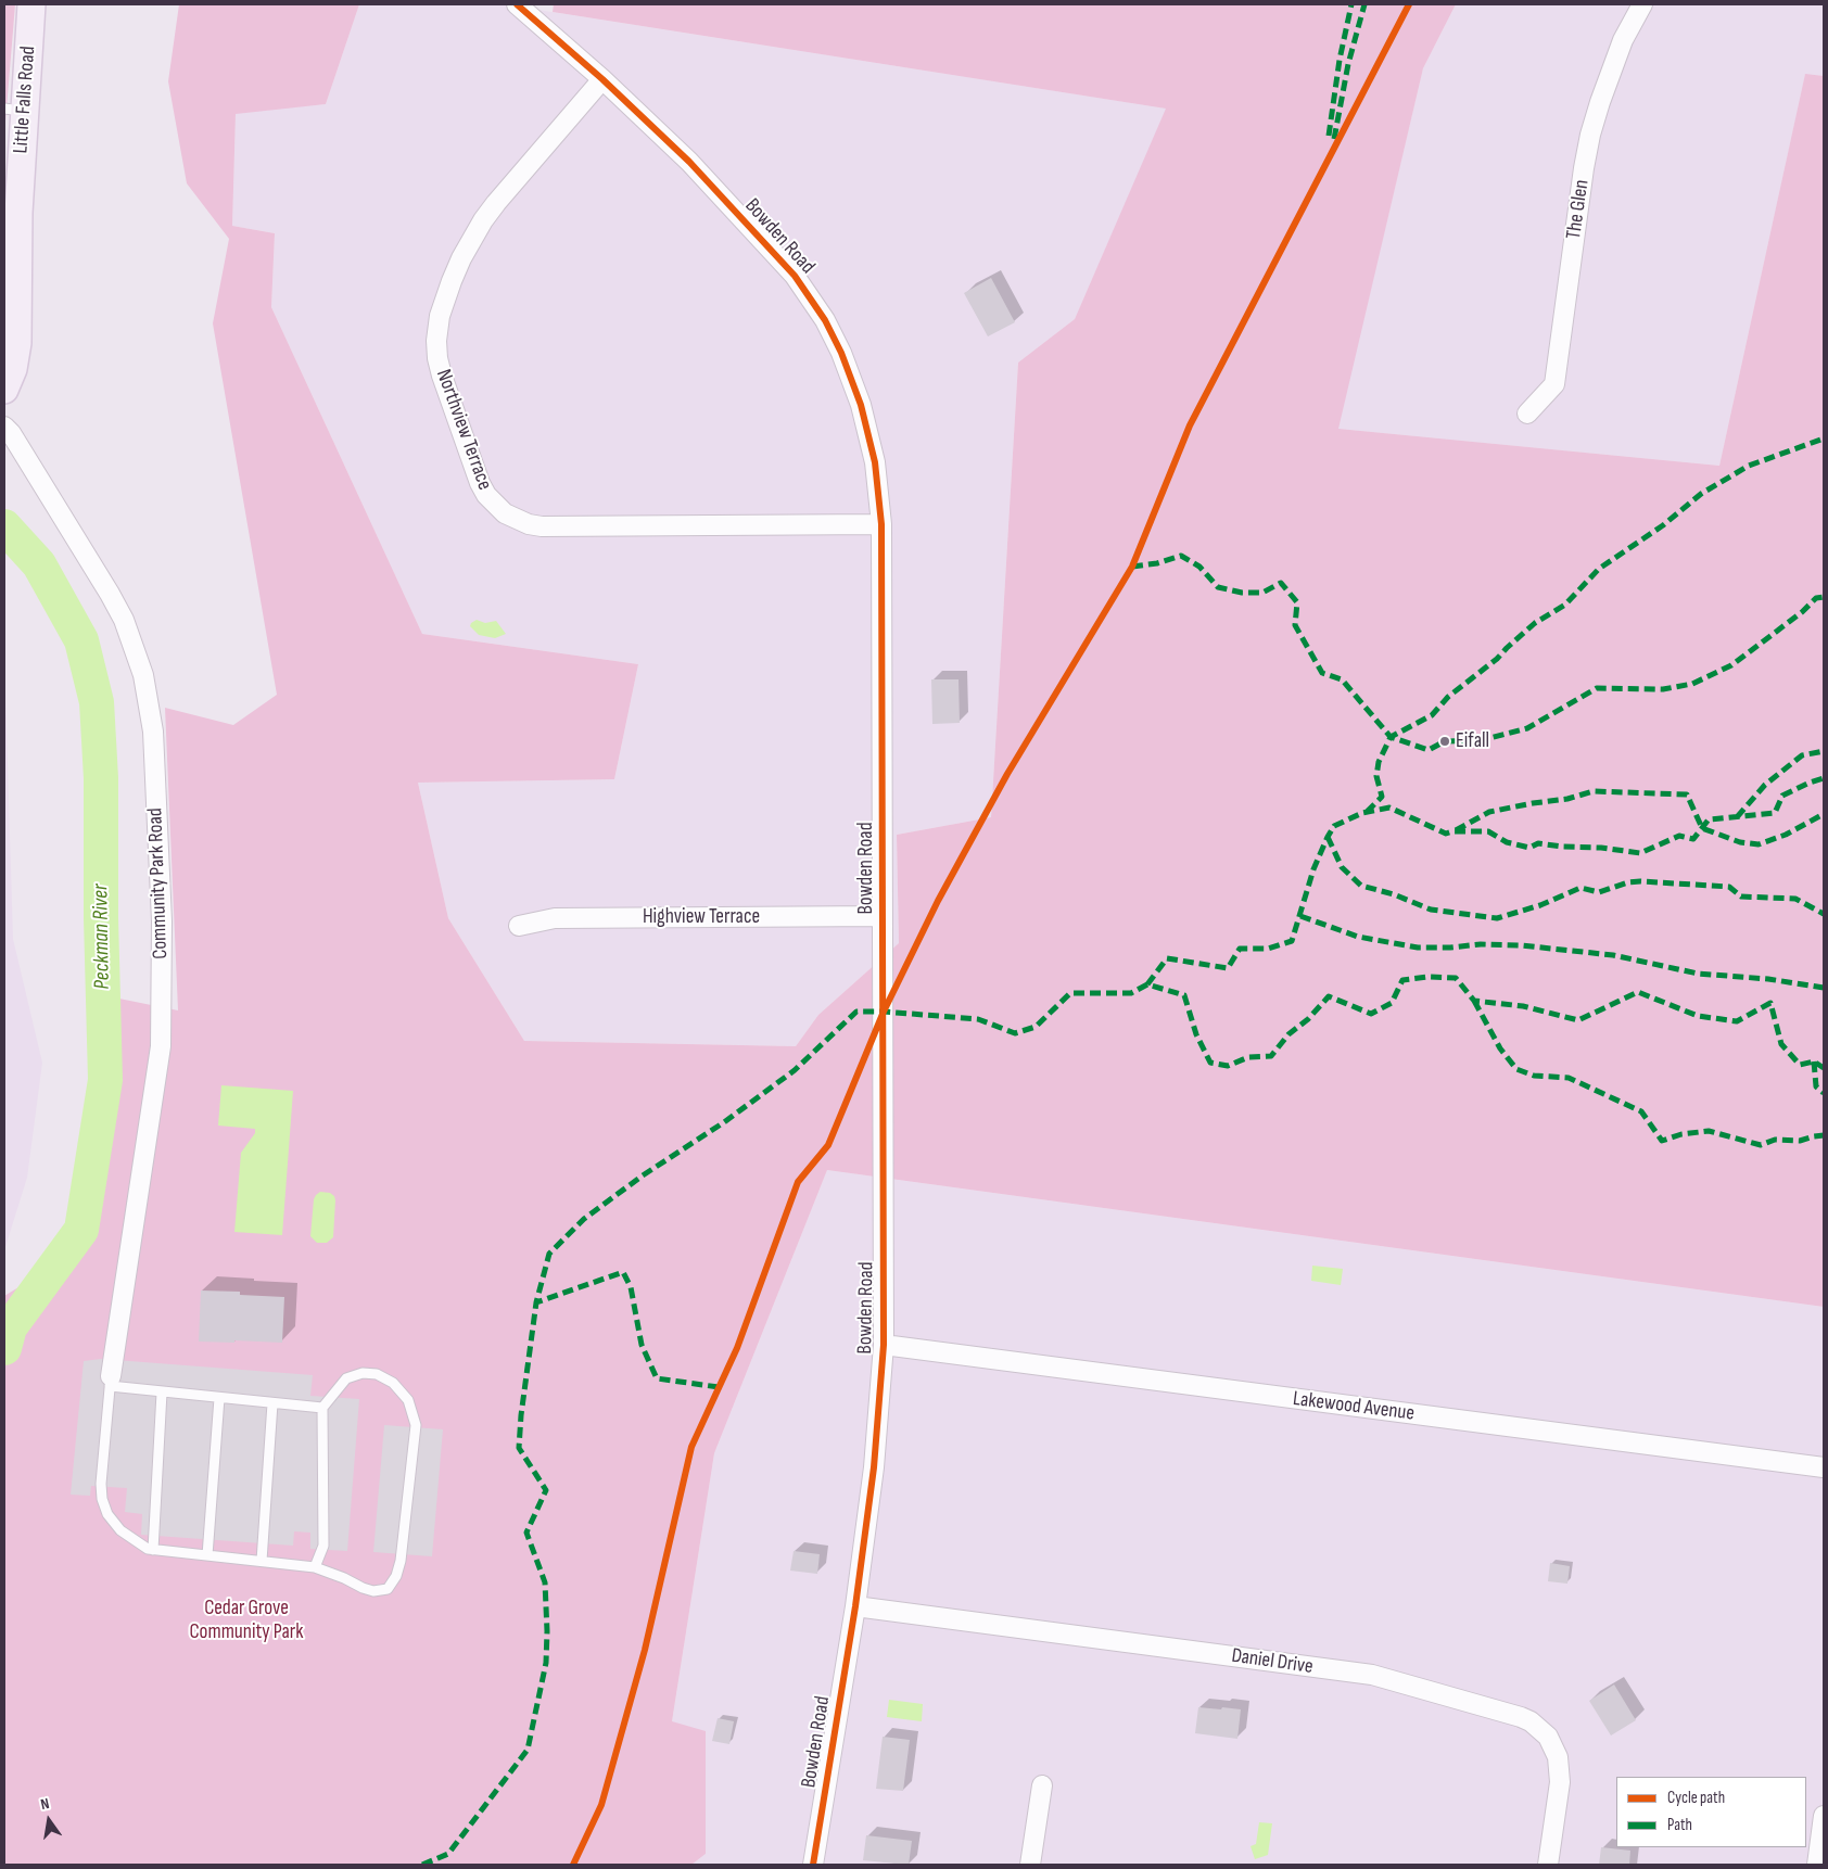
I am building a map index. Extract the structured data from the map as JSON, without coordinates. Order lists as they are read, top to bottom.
{
  "streets": {
    "street": [
      "Little Falls Road",
      "The Glen",
      "Bowden Road",
      "Northview Terrace",
      "Community Park Road",
      "Highview Terrace",
      "Lakewood Avenue",
      "Daniel Drive"
    ]
  },
  "crossings": [
    ["Bowden Road", "Northview Terrace"],
    ["Bowden Road", "Highview Terrace"],
    ["Bowden Road", "Lakewood Avenue"],
    ["Bowden Road", "Daniel Drive"]
  ],
  "water": ["Peckman River"],
  "parks": ["Cedar Grove Community Park"],
  "places": ["Eifall"],
  "legend": ["Cycle path", "Path"],
  "north": "top"
}
